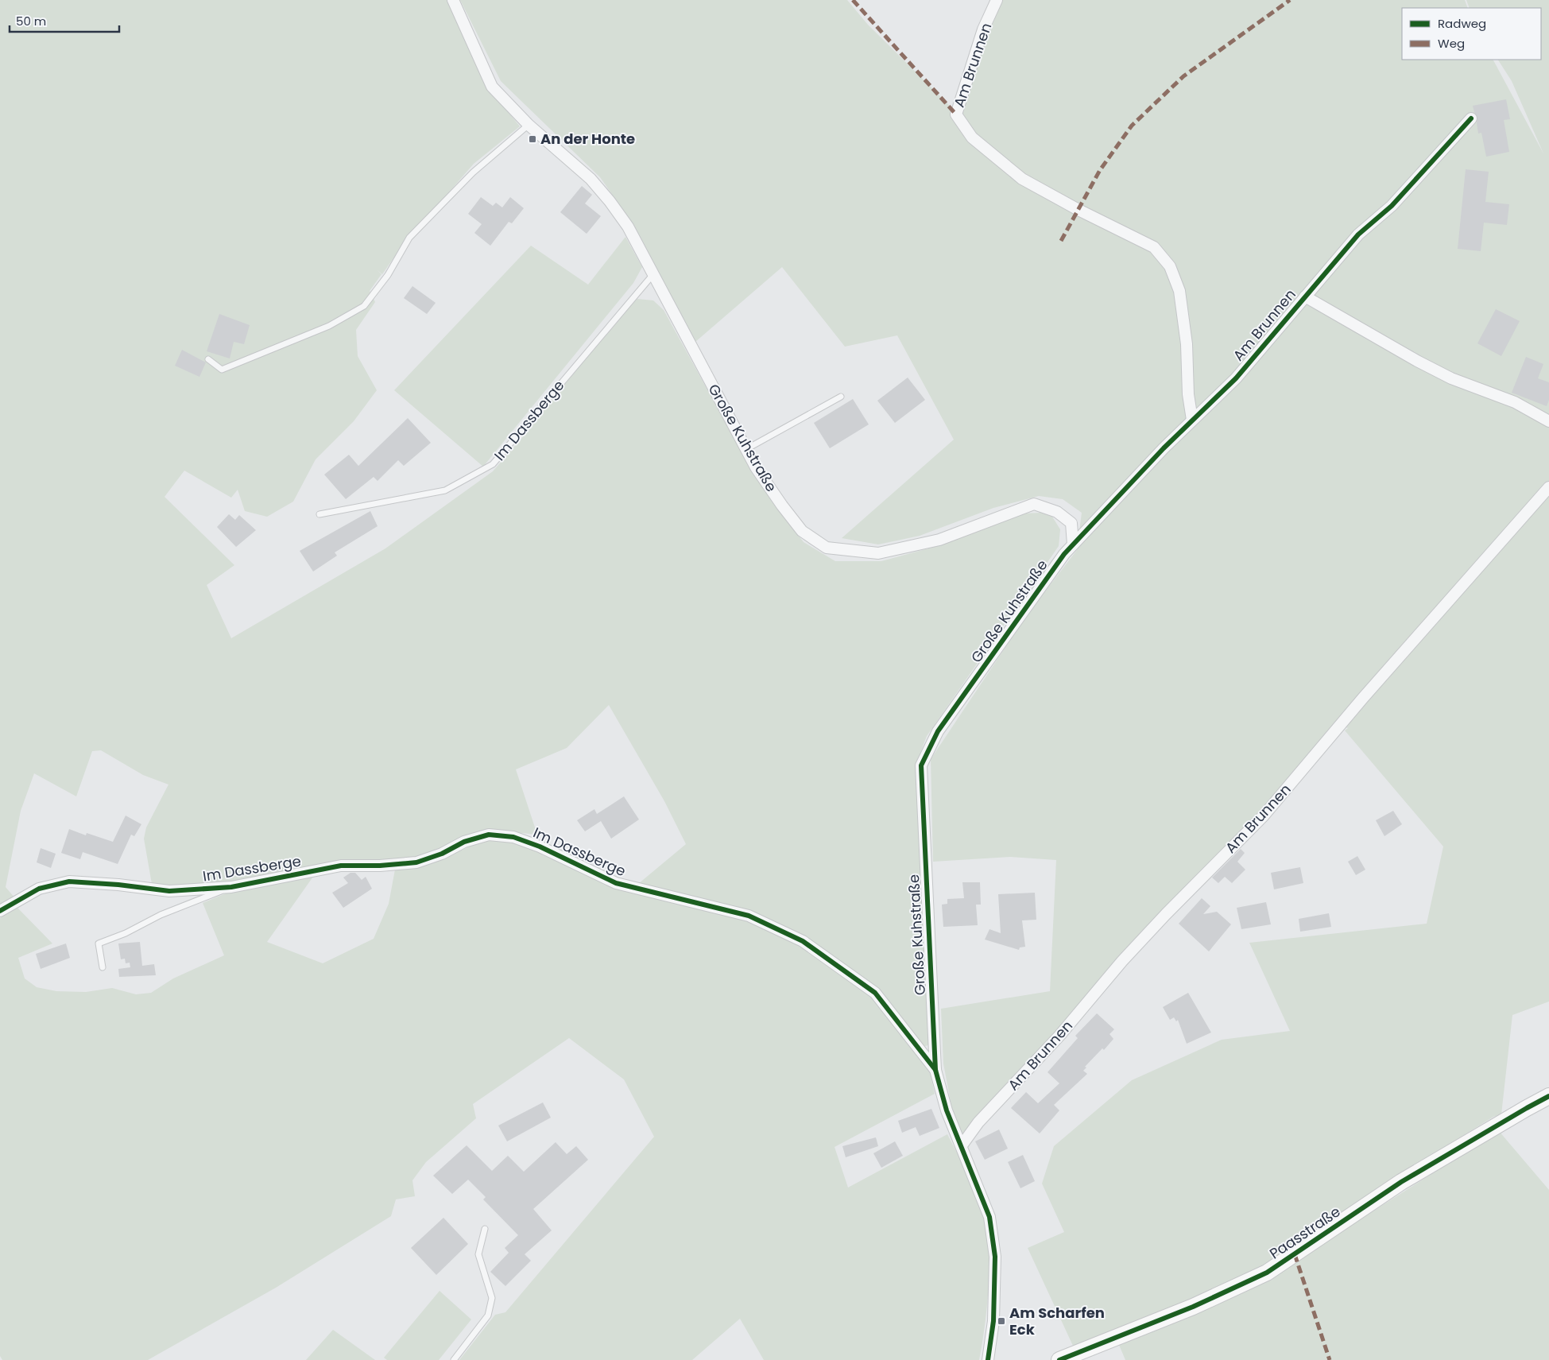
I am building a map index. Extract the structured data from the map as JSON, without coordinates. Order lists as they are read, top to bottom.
{
  "streets": {
    "street": [
      "Am Brunnen",
      "Im Dassberge",
      "Große Kuhstraße",
      "Paasstraße"
    ]
  },
  "crossings": [
    ["Am Brunnen", "Große Kuhstraße"],
    ["Im Dassberge", "Große Kuhstraße"]
  ],
  "places": {
    "transit": ["An der Honte", "Am Scharfen Eck"]
  },
  "legend": ["Radweg", "Weg"],
  "scale_bar": "50 m"
}
